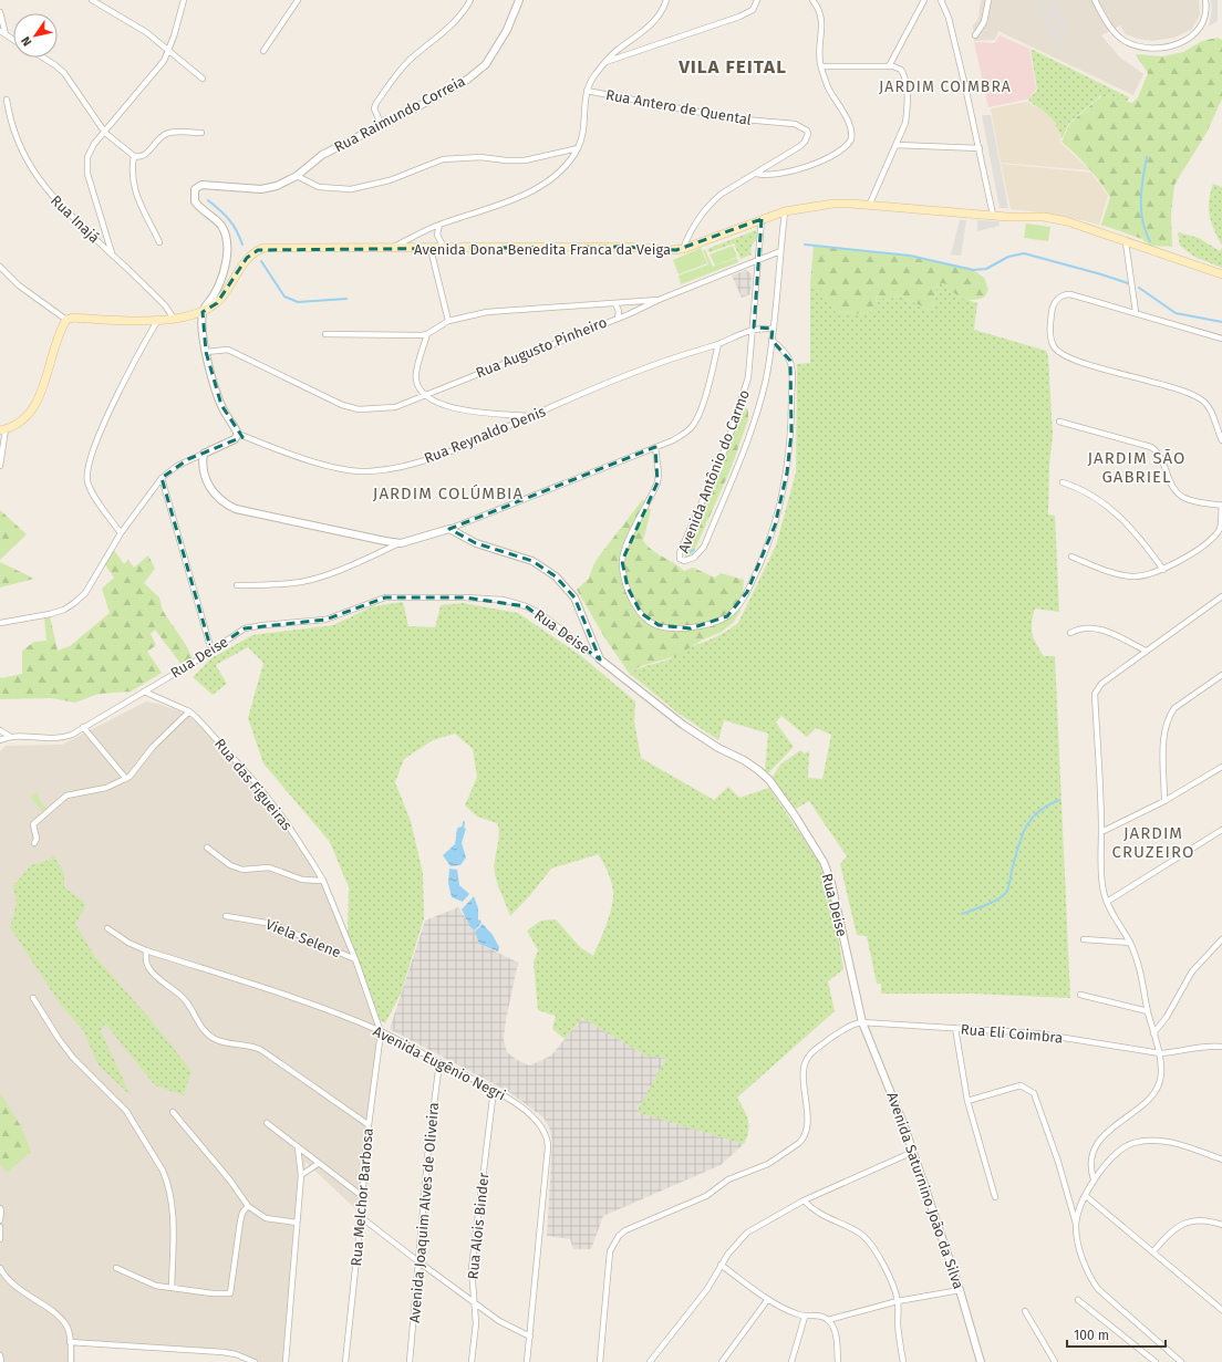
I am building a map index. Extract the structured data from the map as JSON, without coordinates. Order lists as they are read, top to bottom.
{
  "streets": {
    "main road": ["Avenida Dona Benedita Franca da Veiga"],
    "street": [
      "Rua Antero de Quental",
      "Rua Raimundo Correia",
      "Rua Inajá",
      "Rua Augusto Pinheiro",
      "Rua Reynaldo Denis",
      "Avenida Antônio do Carmo",
      "Rua Deise",
      "Rua das Figueiras",
      "Viela Selene",
      "Rua Eli Coimbra",
      "Avenida Eugênio Negri",
      "Avenida Saturnino João da Silva",
      "Rua Melchor Barbosa",
      "Avenida Joaquim Alves de Oliveira",
      "Rua Alois Binder"
    ]
  },
  "crossings": [
    ["Rua Raimundo Correia", "Avenida Dona Benedita Franca da Veiga"],
    ["Rua Inajá", "Avenida Dona Benedita Franca da Veiga"],
    ["Avenida Dona Benedita Franca da Veiga", "Avenida Antônio do Carmo"],
    ["Rua Augusto Pinheiro", "Avenida Antônio do Carmo"],
    ["Rua Reynaldo Denis", "Avenida Antônio do Carmo"],
    ["Rua Deise", "Rua das Figueiras"],
    ["Rua Deise", "Rua Eli Coimbra"],
    ["Rua Deise", "Avenida Saturnino João da Silva"],
    ["Rua das Figueiras", "Viela Selene"],
    ["Rua das Figueiras", "Avenida Eugênio Negri"],
    ["Rua das Figueiras", "Rua Melchor Barbosa"],
    ["Rua Eli Coimbra", "Avenida Saturnino João da Silva"],
    ["Avenida Eugênio Negri", "Rua Melchor Barbosa"],
    ["Avenida Eugênio Negri", "Avenida Joaquim Alves de Oliveira"],
    ["Avenida Eugênio Negri", "Rua Alois Binder"]
  ],
  "districts": [
    "VILA FEITAL",
    "JARDIM COIMBRA",
    "JARDIM SÃO GABRIEL",
    "JARDIM COLÚMBIA",
    "JARDIM CRUZEIRO"
  ],
  "scale_bar": "100 m",
  "north": "bottom left"
}
